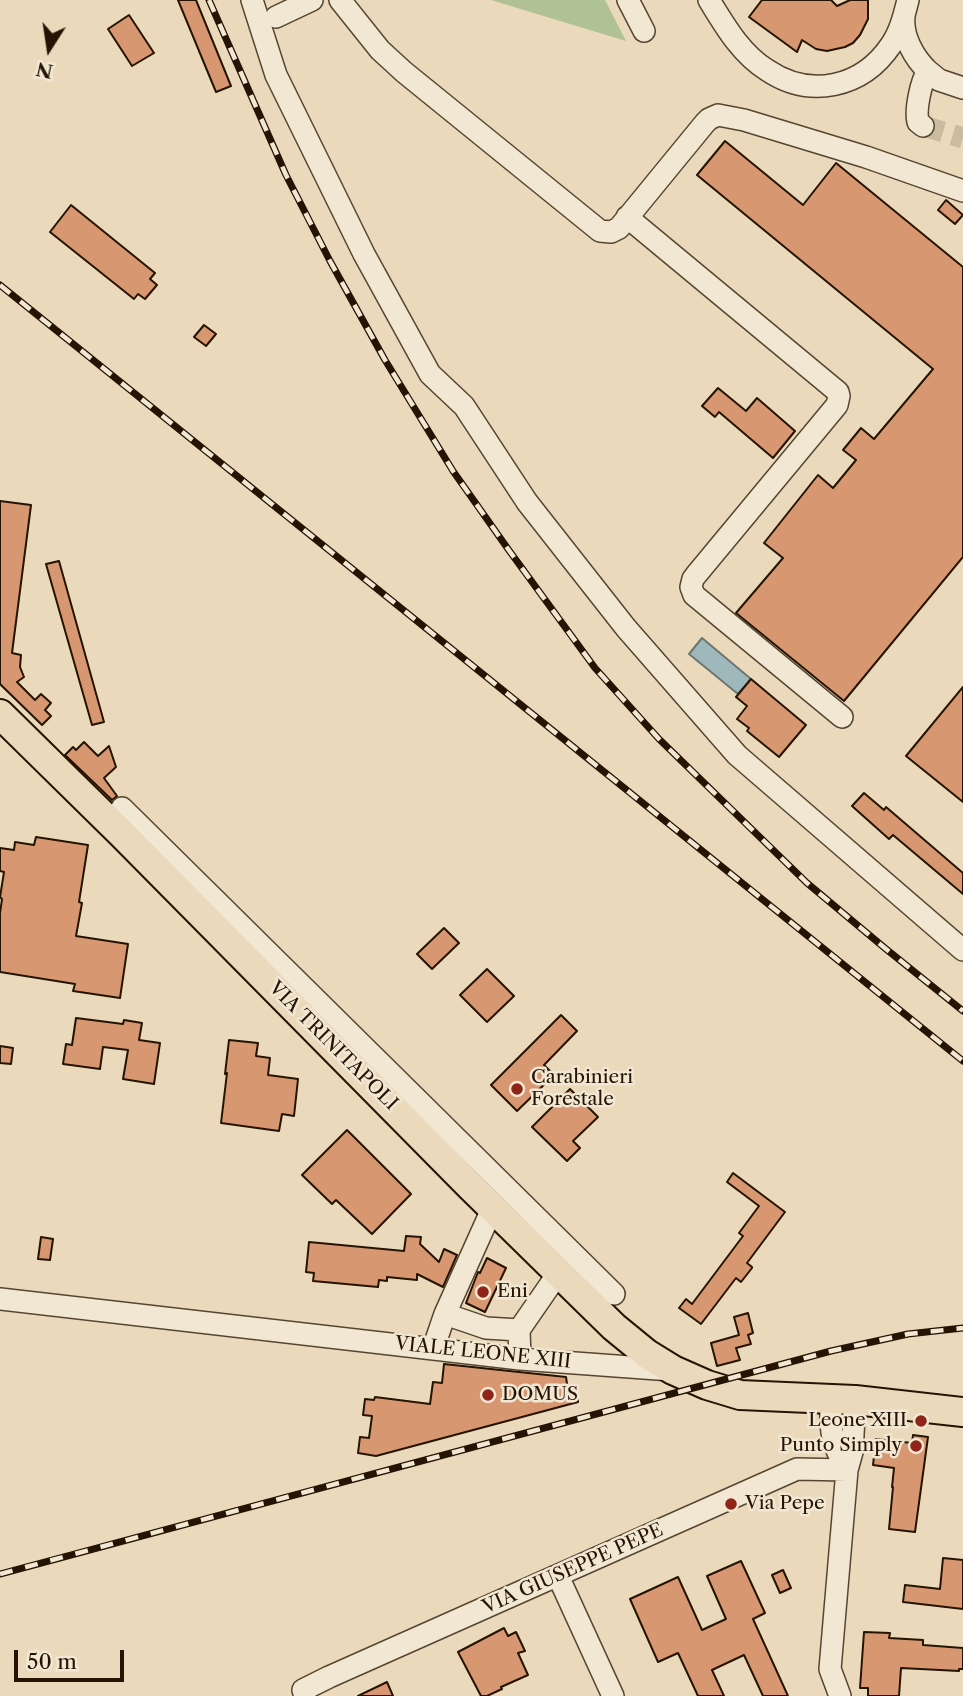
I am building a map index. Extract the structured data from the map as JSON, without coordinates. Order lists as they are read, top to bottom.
{
  "streets": {
    "main road": ["VIA TRINITAPOLI", "VIALE LEONE XIII"],
    "street": ["VIA GIUSEPPE PEPE"]
  },
  "crossings": [
    ["VIA TRINITAPOLI", "VIALE LEONE XIII"]
  ],
  "places": [
    "Carabinieri Forestale",
    "Eni",
    "DOMUS",
    "Leone XIII",
    "Punto Simply",
    "Via Pepe"
  ],
  "scale_bar": "50 m",
  "north": "bottom"
}
